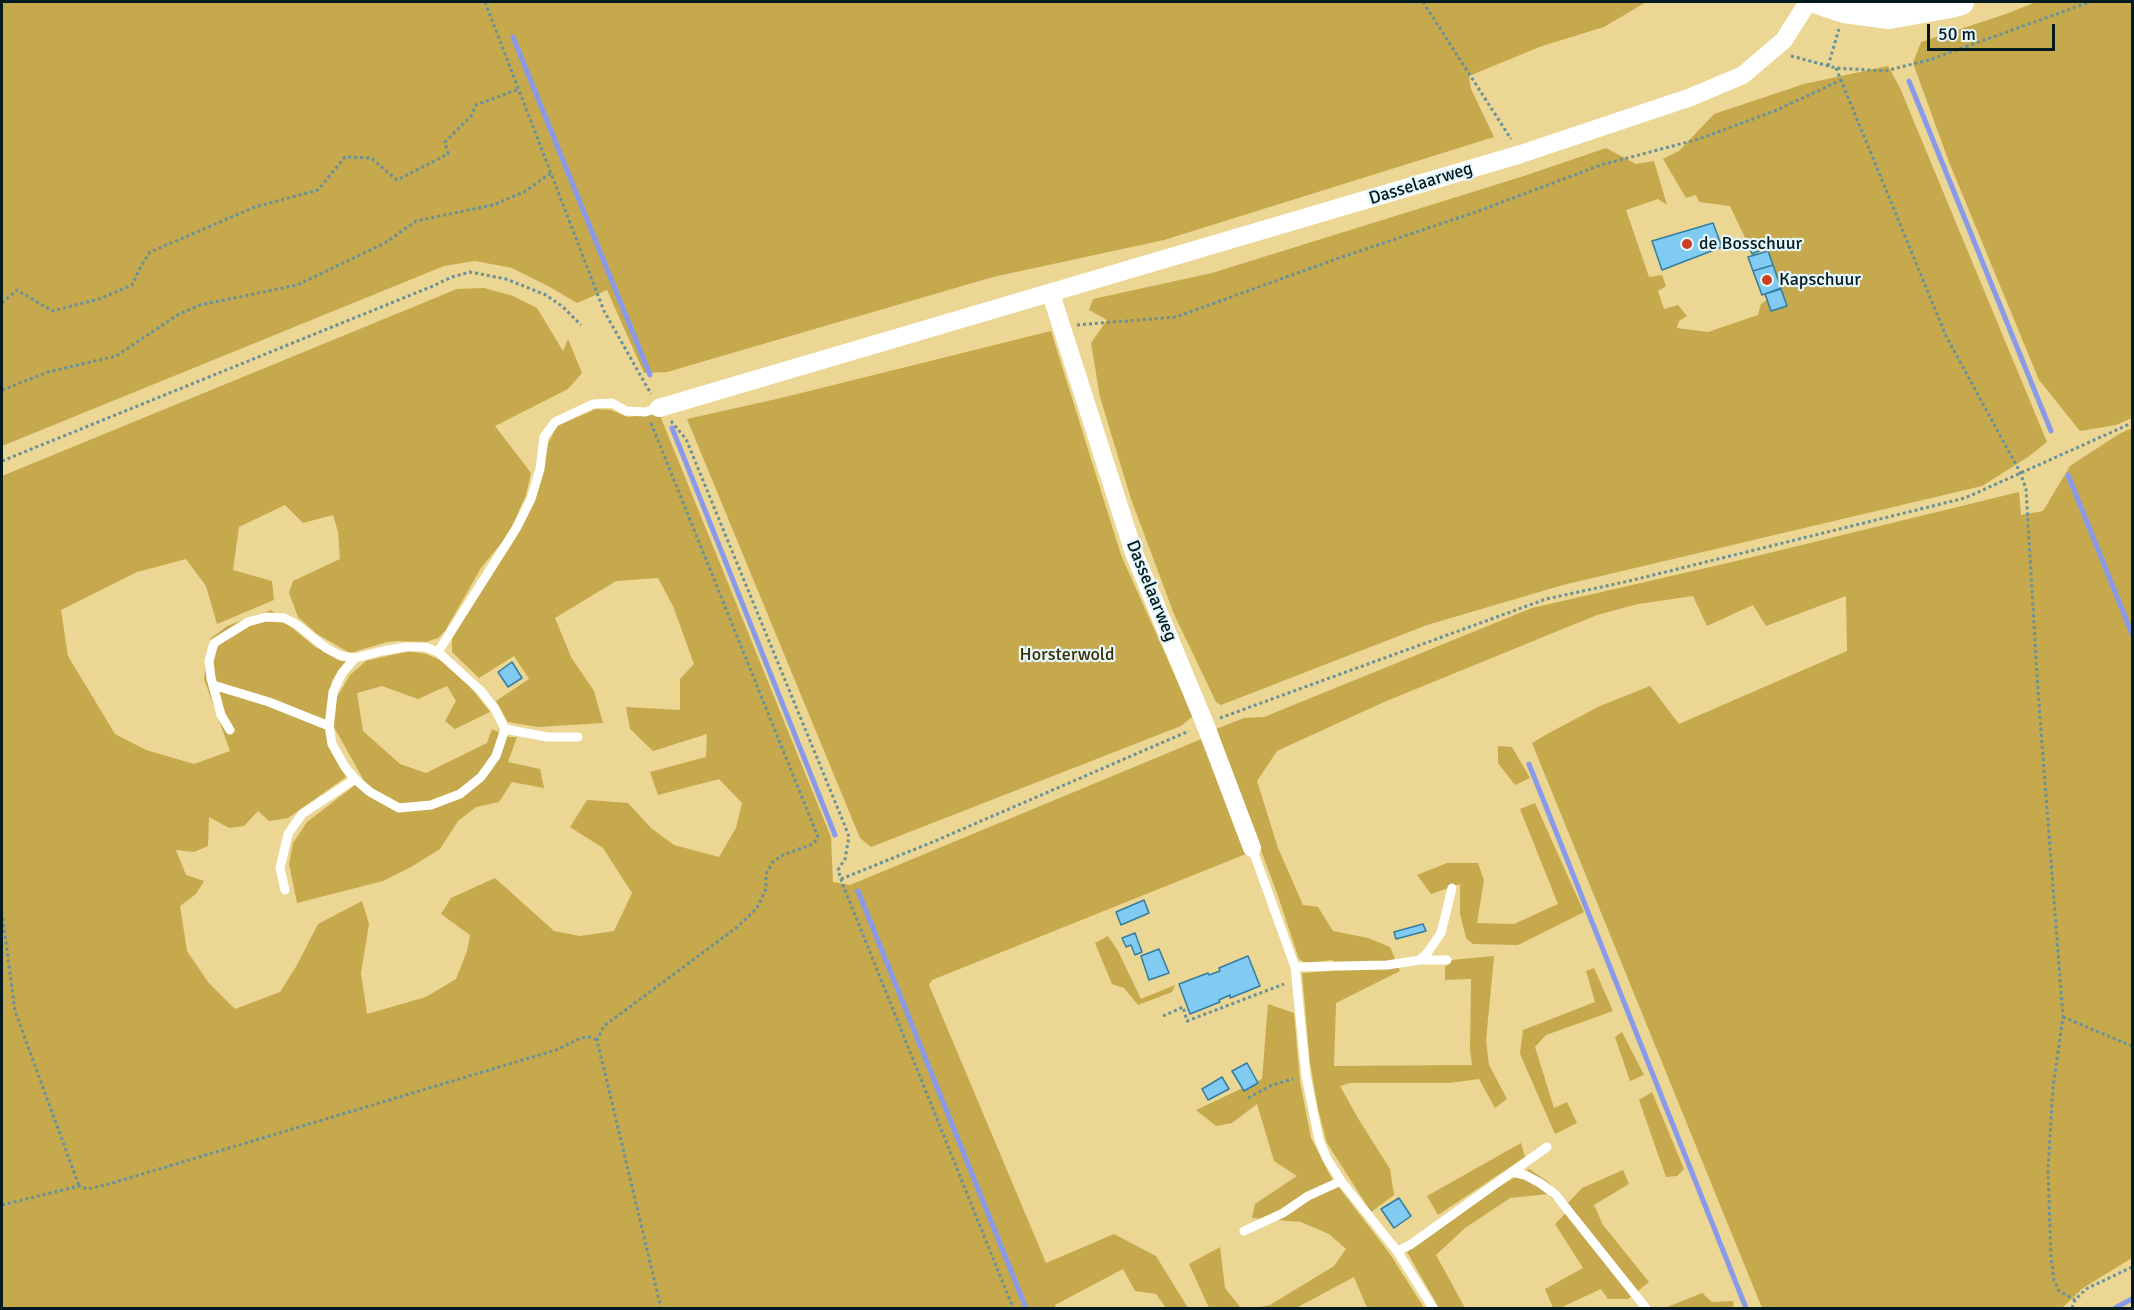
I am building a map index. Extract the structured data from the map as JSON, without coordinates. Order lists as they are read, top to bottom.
{
  "streets": {
    "street": ["Dasselaarweg"]
  },
  "parks": ["Horsterwold"],
  "places": ["de Bosschuur", "Kapschuur"],
  "scale_bar": "50 m"
}
